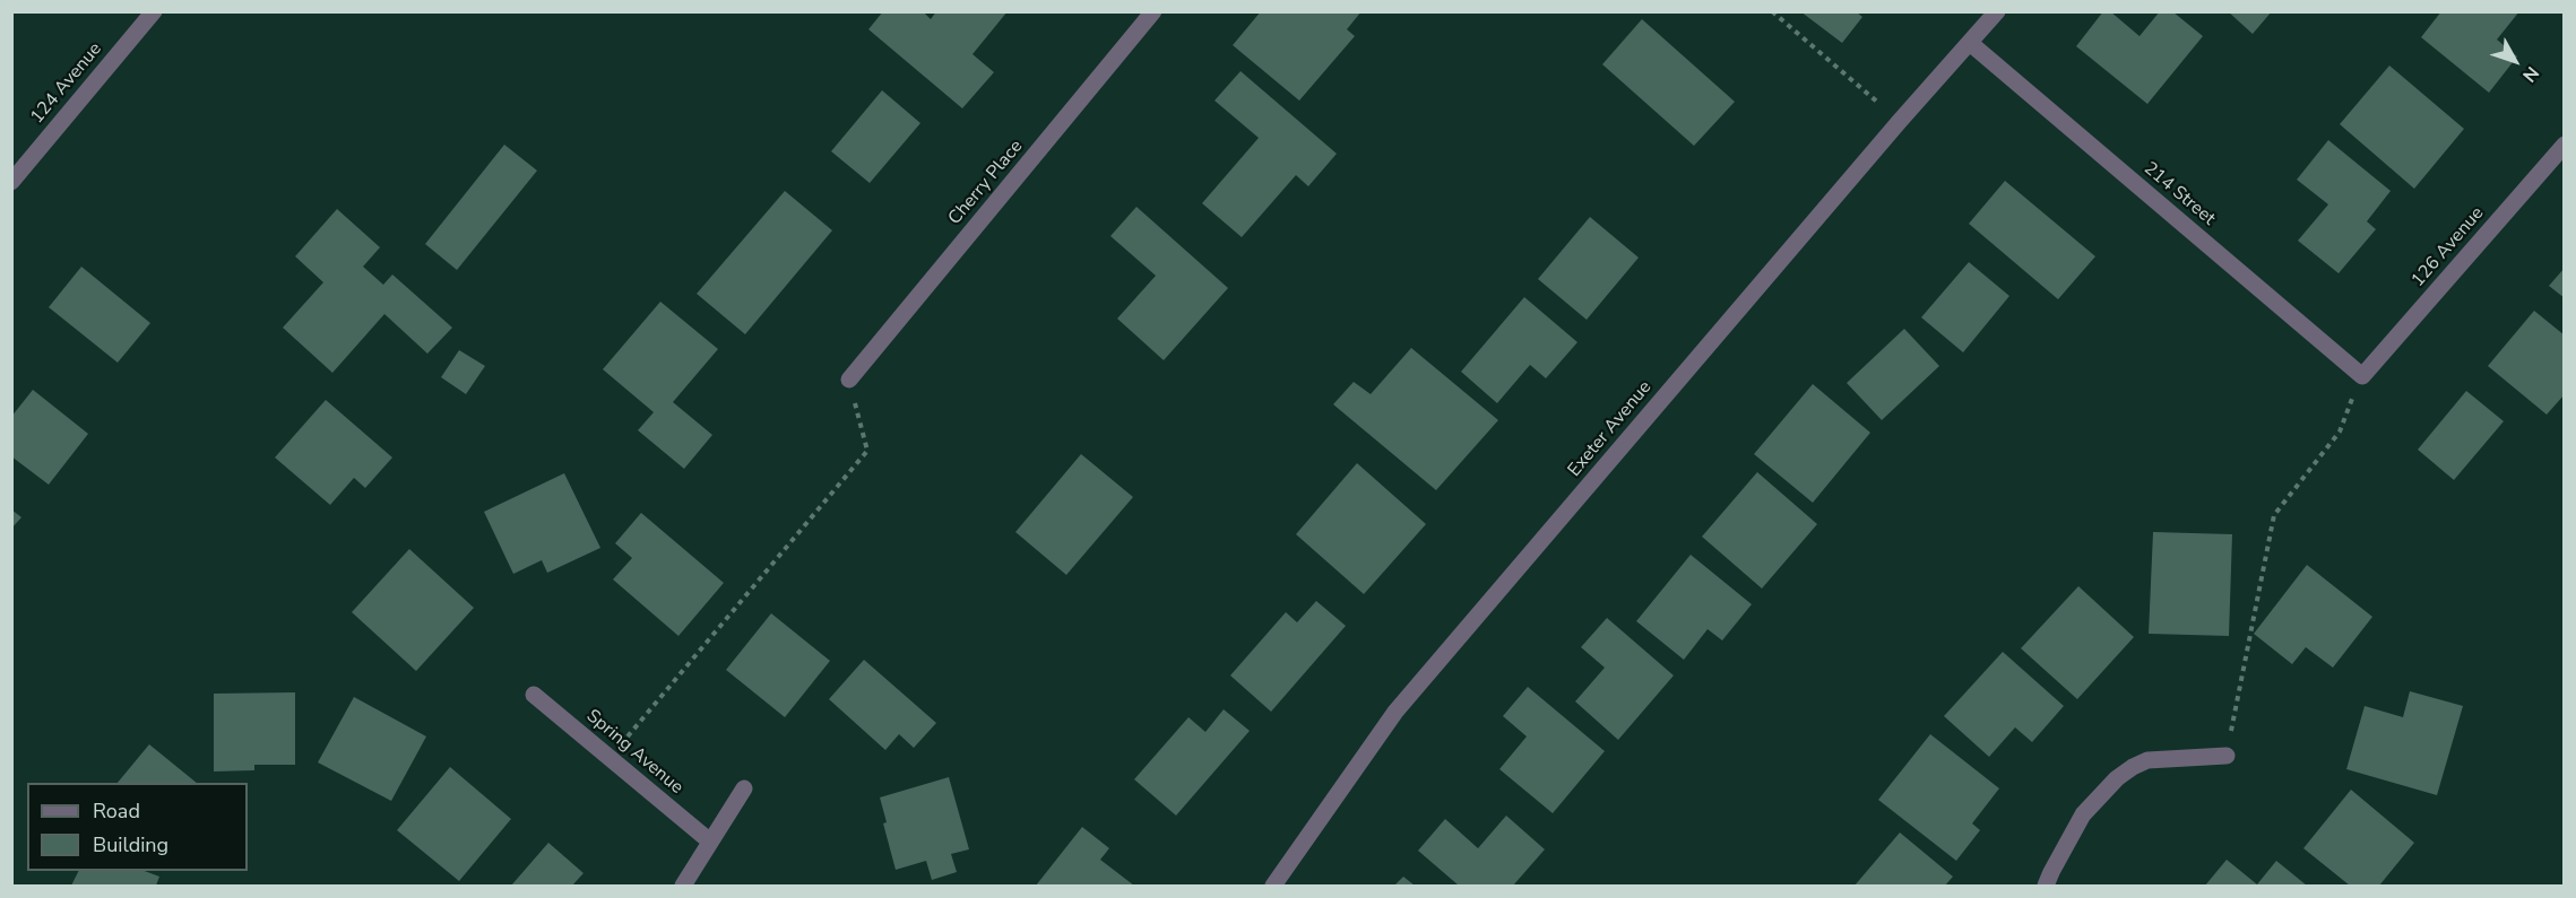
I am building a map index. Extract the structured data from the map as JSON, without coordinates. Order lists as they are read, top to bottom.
{
  "streets": {
    "street": [
      "124 Avenue",
      "Cherry Place",
      "214 Street",
      "126 Avenue",
      "Exeter Avenue",
      "Spring Avenue"
    ]
  },
  "crossings": [
    ["214 Street", "126 Avenue"],
    ["214 Street", "Exeter Avenue"]
  ],
  "legend": ["Road", "Building"],
  "north": "bottom right"
}
